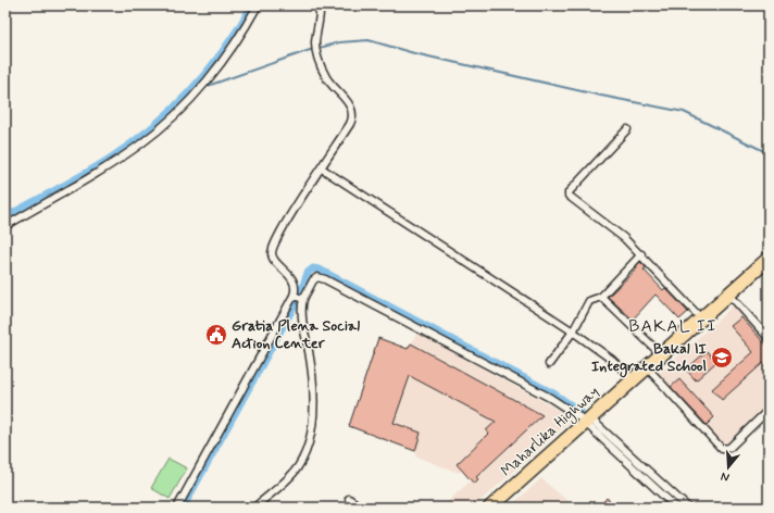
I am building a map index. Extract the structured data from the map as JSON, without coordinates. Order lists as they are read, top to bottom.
{
  "streets": {
    "highway": ["Maharlika Highway"]
  },
  "districts": ["BAKAL II"],
  "places": {
    "public building": ["Gratia Plena Social Action Center"],
    "school or university": ["Bakal II Integrated School"]
  },
  "north": "bottom"
}
